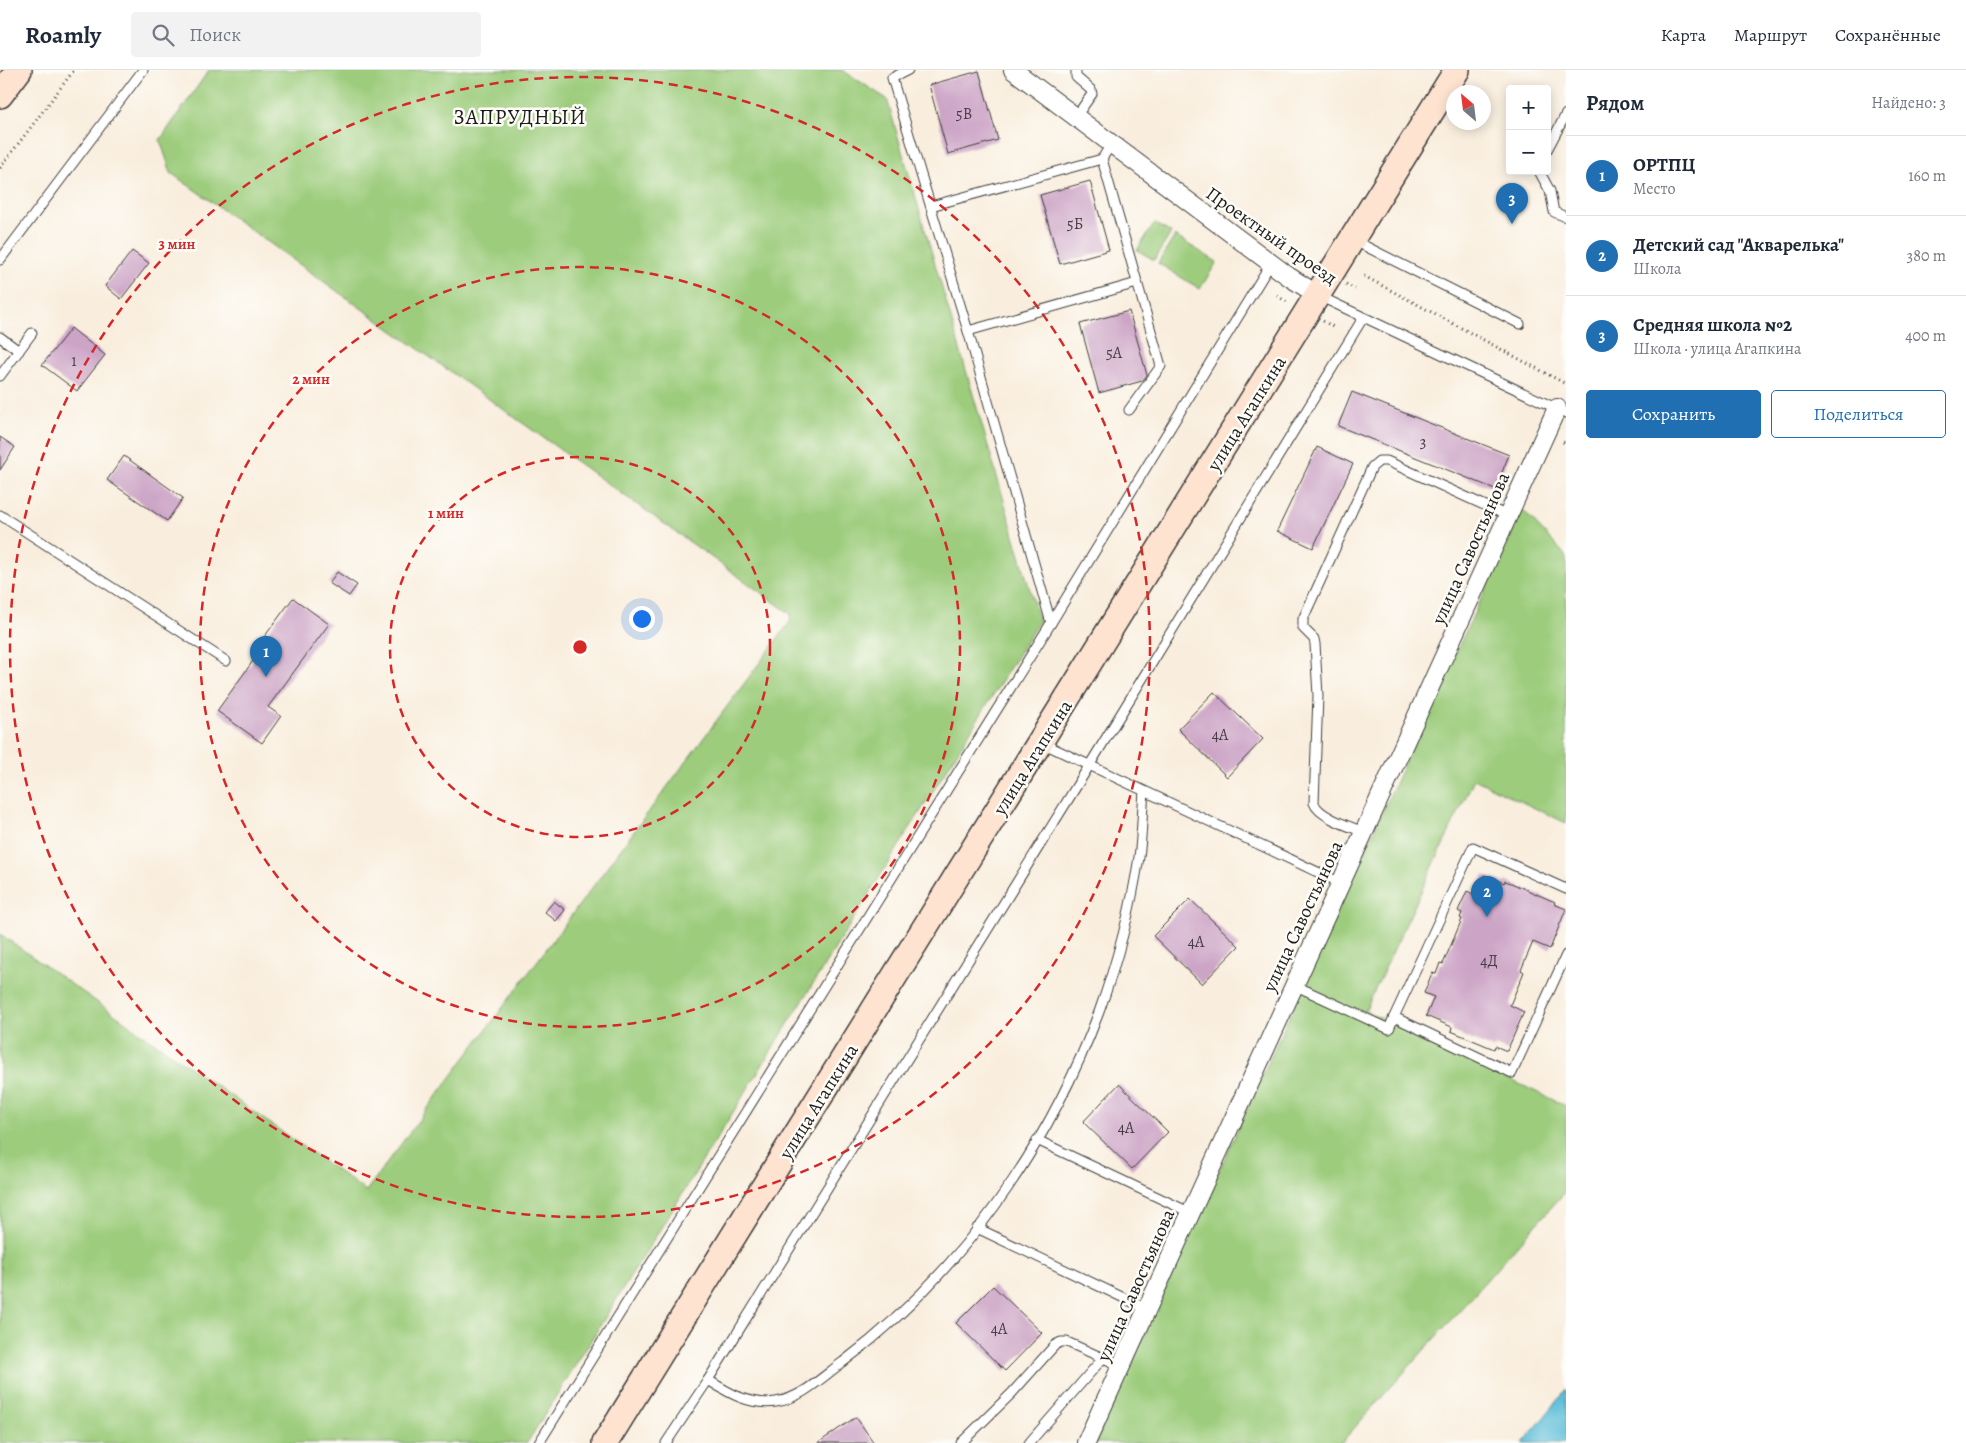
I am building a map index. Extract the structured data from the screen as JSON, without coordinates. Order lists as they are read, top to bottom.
{
  "streets": {
    "main road": ["улица Агапкина"],
    "street": ["Проектный проезд", "улица Савостьянова"]
  },
  "crossings": [
    ["Проектный проезд", "улица Агапкина"],
    ["Проектный проезд", "улица Савостьянова"]
  ],
  "districts": ["ЗАПРУДНЫЙ"],
  "house_numbers": [
    "5В",
    "5Б",
    "5А",
    "1",
    "3",
    "4А",
    "4А",
    "4Д",
    "4А",
    "4А"
  ],
  "north": "top left",
  "page": {
    "header": "Roamly",
    "search": "Поиск",
    "nav": ["Карта", "Маршрут", "Сохранённые"],
    "heading": ["Рядом", "Найдено: 3"],
    "map_buttons": ["+", "−"],
    "list": [
      {
        "mark": "1",
        "name": "ОРТПЦ",
        "note": "Место",
        "value": "160 m"
      },
      {
        "mark": "2",
        "name": "Детский сад \"Акварелька\"",
        "note": "Школа",
        "value": "380 m"
      },
      {
        "mark": "3",
        "name": "Средняя школа №2",
        "note": "Школа · улица Агапкина",
        "value": "400 m"
      }
    ],
    "pins": ["3", "1", "2"],
    "buttons": ["Сохранить", "Поделиться"]
  },
  "rings": ["3 мин", "2 мин", "1 мин"]
}
